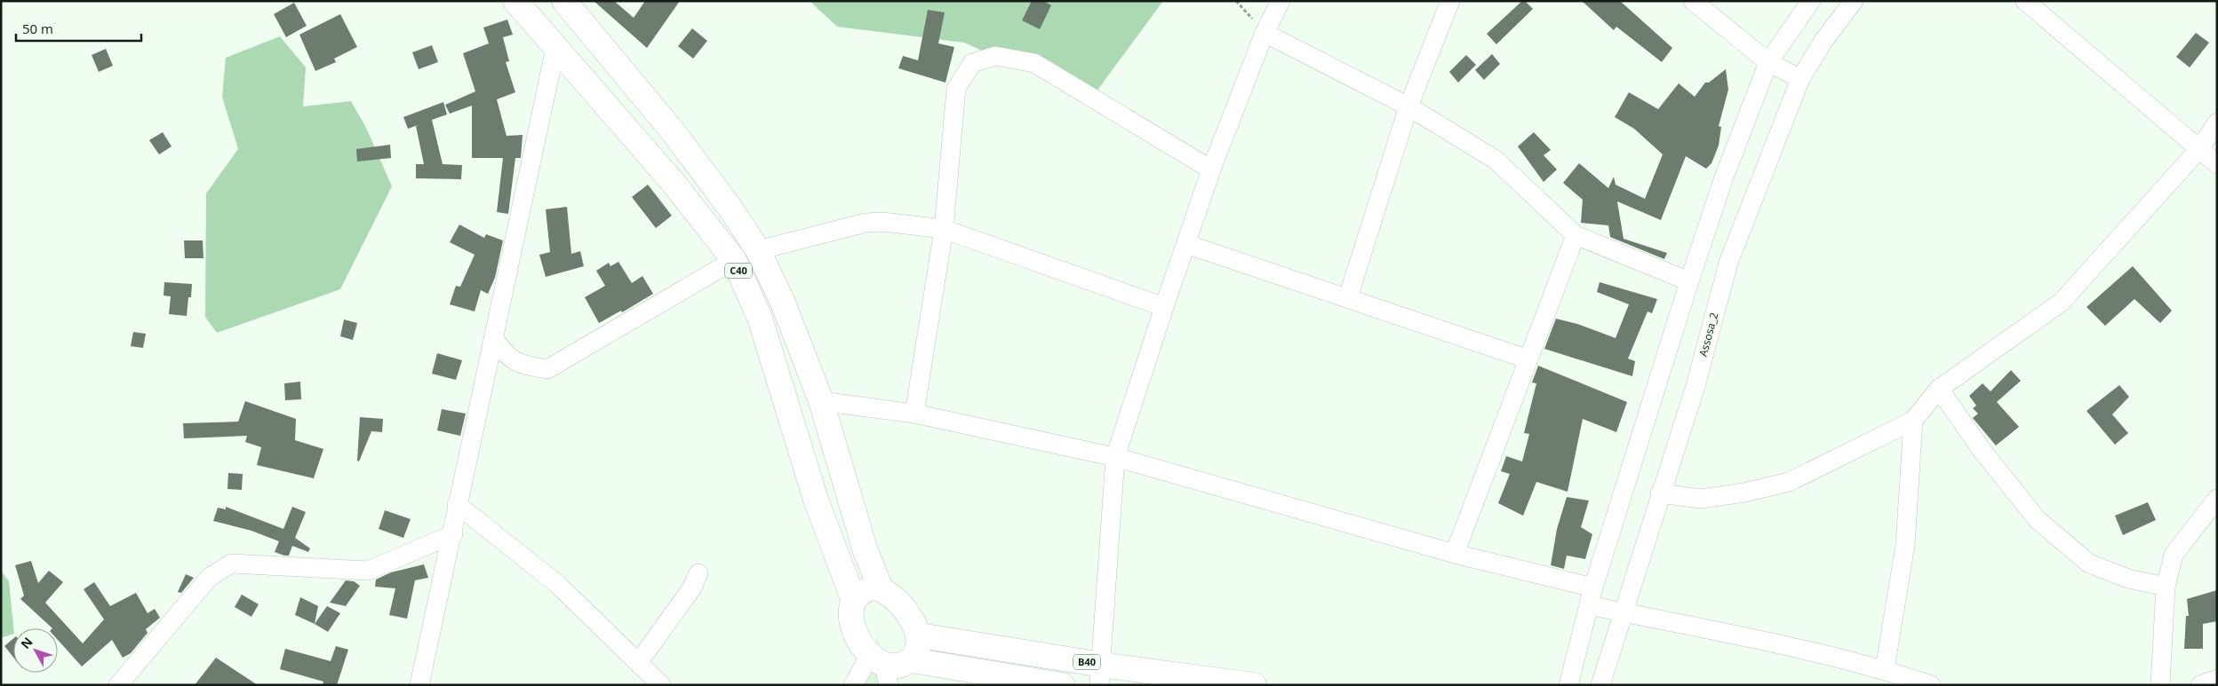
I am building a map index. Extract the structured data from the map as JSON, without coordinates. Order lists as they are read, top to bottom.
{
  "streets": {
    "highway": ["C40", "B40"],
    "street": ["Assosa_2"]
  },
  "crossings": [
    ["C40", "B40"]
  ],
  "scale_bar": "50 m",
  "north": "top left"
}
